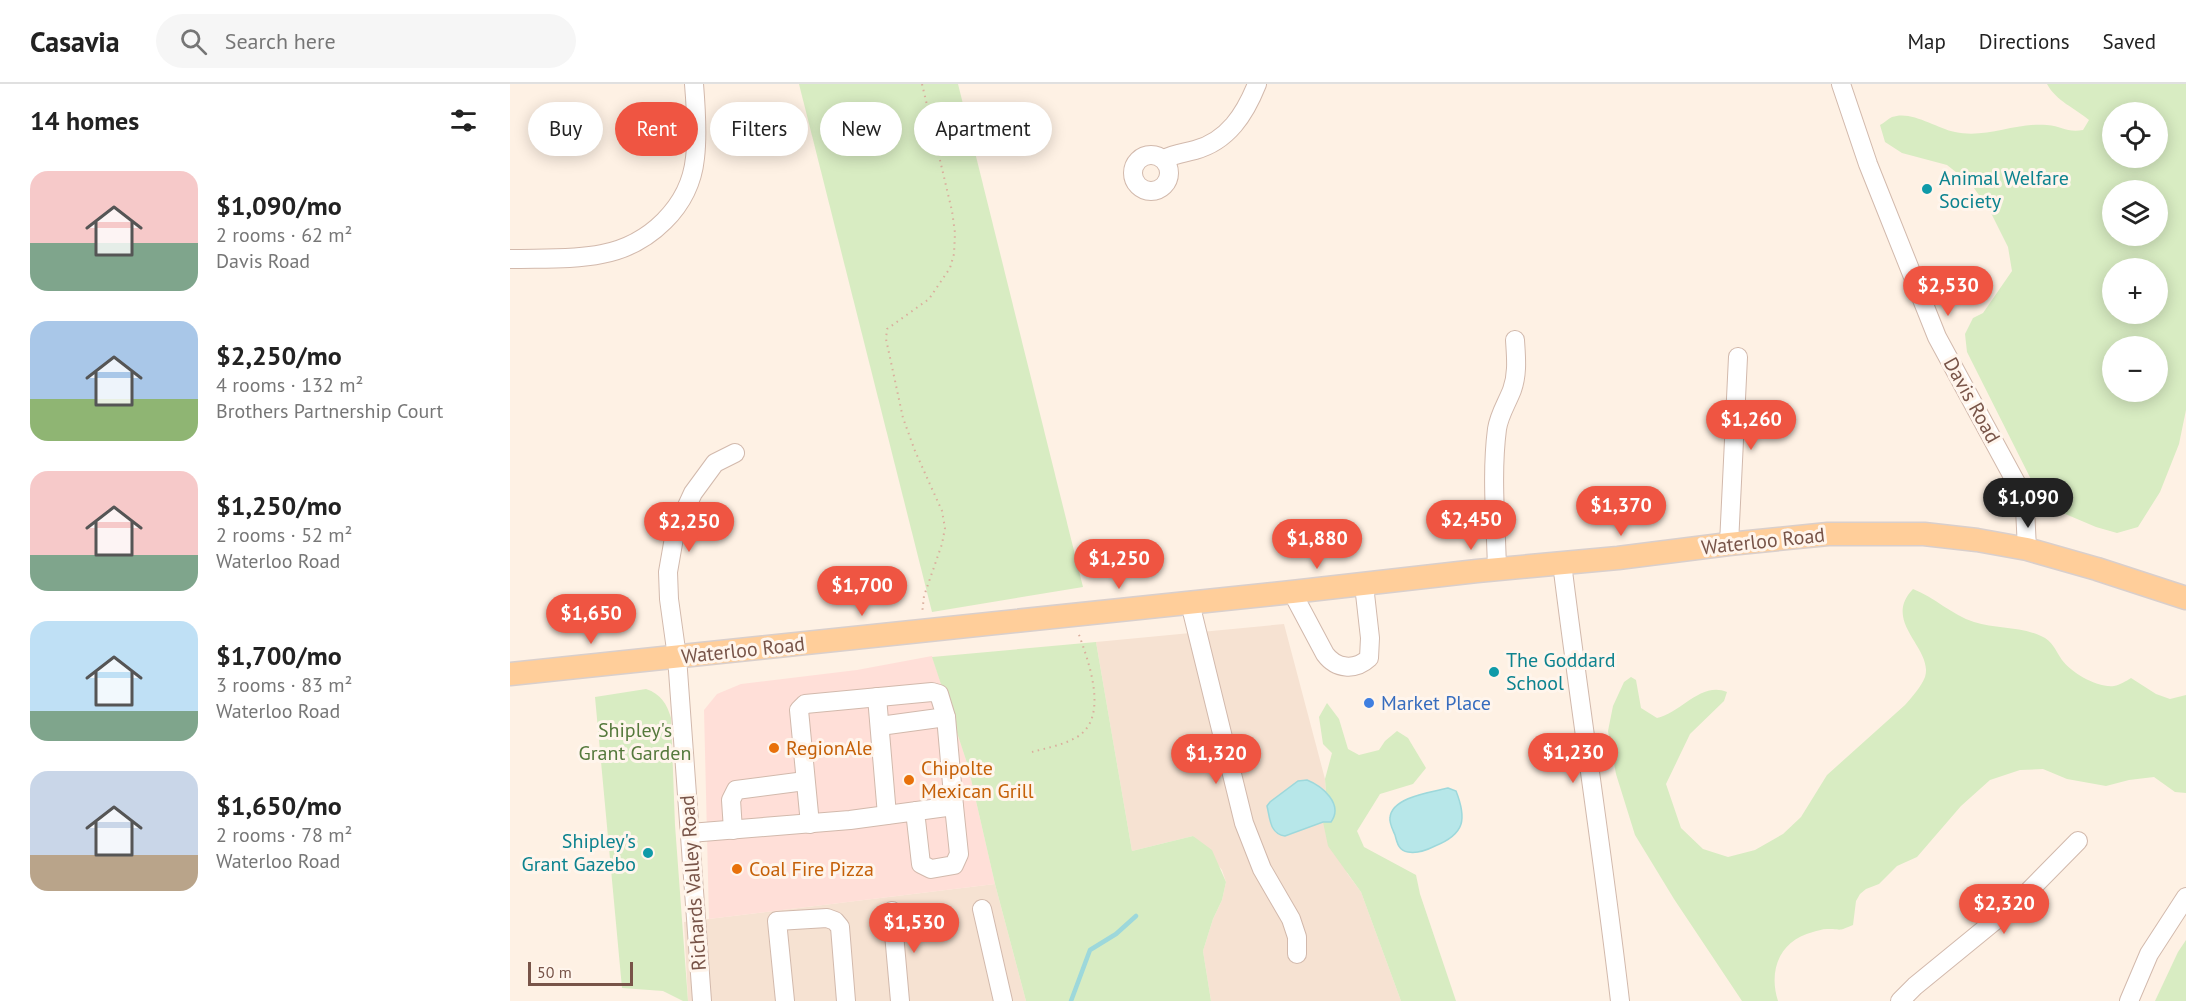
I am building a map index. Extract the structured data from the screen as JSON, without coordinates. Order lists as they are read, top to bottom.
{
  "streets": {
    "main road": ["Waterloo Road"],
    "street": ["Davis Road", "Richards Valley Road"]
  },
  "crossings": [
    ["Davis Road", "Waterloo Road"],
    ["Waterloo Road", "Richards Valley Road"]
  ],
  "parks": ["Shipley's Grant Garden"],
  "places": [
    "Animal Welfare Society",
    "The Goddard School",
    "Market Place",
    "RegionAle",
    "Chipolte Mexican Grill",
    "Shipley's Grant Gazebo",
    "Coal Fire Pizza"
  ],
  "scale_bar": "50 m",
  "page": {
    "header": "Casavia",
    "search": "Search here",
    "nav": ["Map", "Directions", "Saved"],
    "heading": "14 homes",
    "map_buttons": ["+", "−"],
    "chip": [
      "Buy",
      "Rent",
      "Filters",
      "New",
      "Apartment"
    ],
    "list": [
      {
        "name": "$1,090/mo",
        "note": "2 rooms · 62 m² · Davis Road"
      },
      {
        "name": "$2,250/mo",
        "note": "4 rooms · 132 m² · Brothers Partnership Court"
      },
      {
        "name": "$1,250/mo",
        "note": "2 rooms · 52 m² · Waterloo Road"
      },
      {
        "name": "$1,700/mo",
        "note": "3 rooms · 83 m² · Waterloo Road"
      },
      {
        "name": "$1,650/mo",
        "note": "2 rooms · 78 m² · Waterloo Road"
      }
    ],
    "price": [
      "$2,530",
      "$1,260",
      "$1,090",
      "$1,370",
      "$2,450",
      "$2,250",
      "$1,880",
      "$1,250",
      "$1,700",
      "$1,650",
      "$1,230",
      "$1,320",
      "$2,320",
      "$1,530"
    ],
    "scale": "50 m"
  }
}
